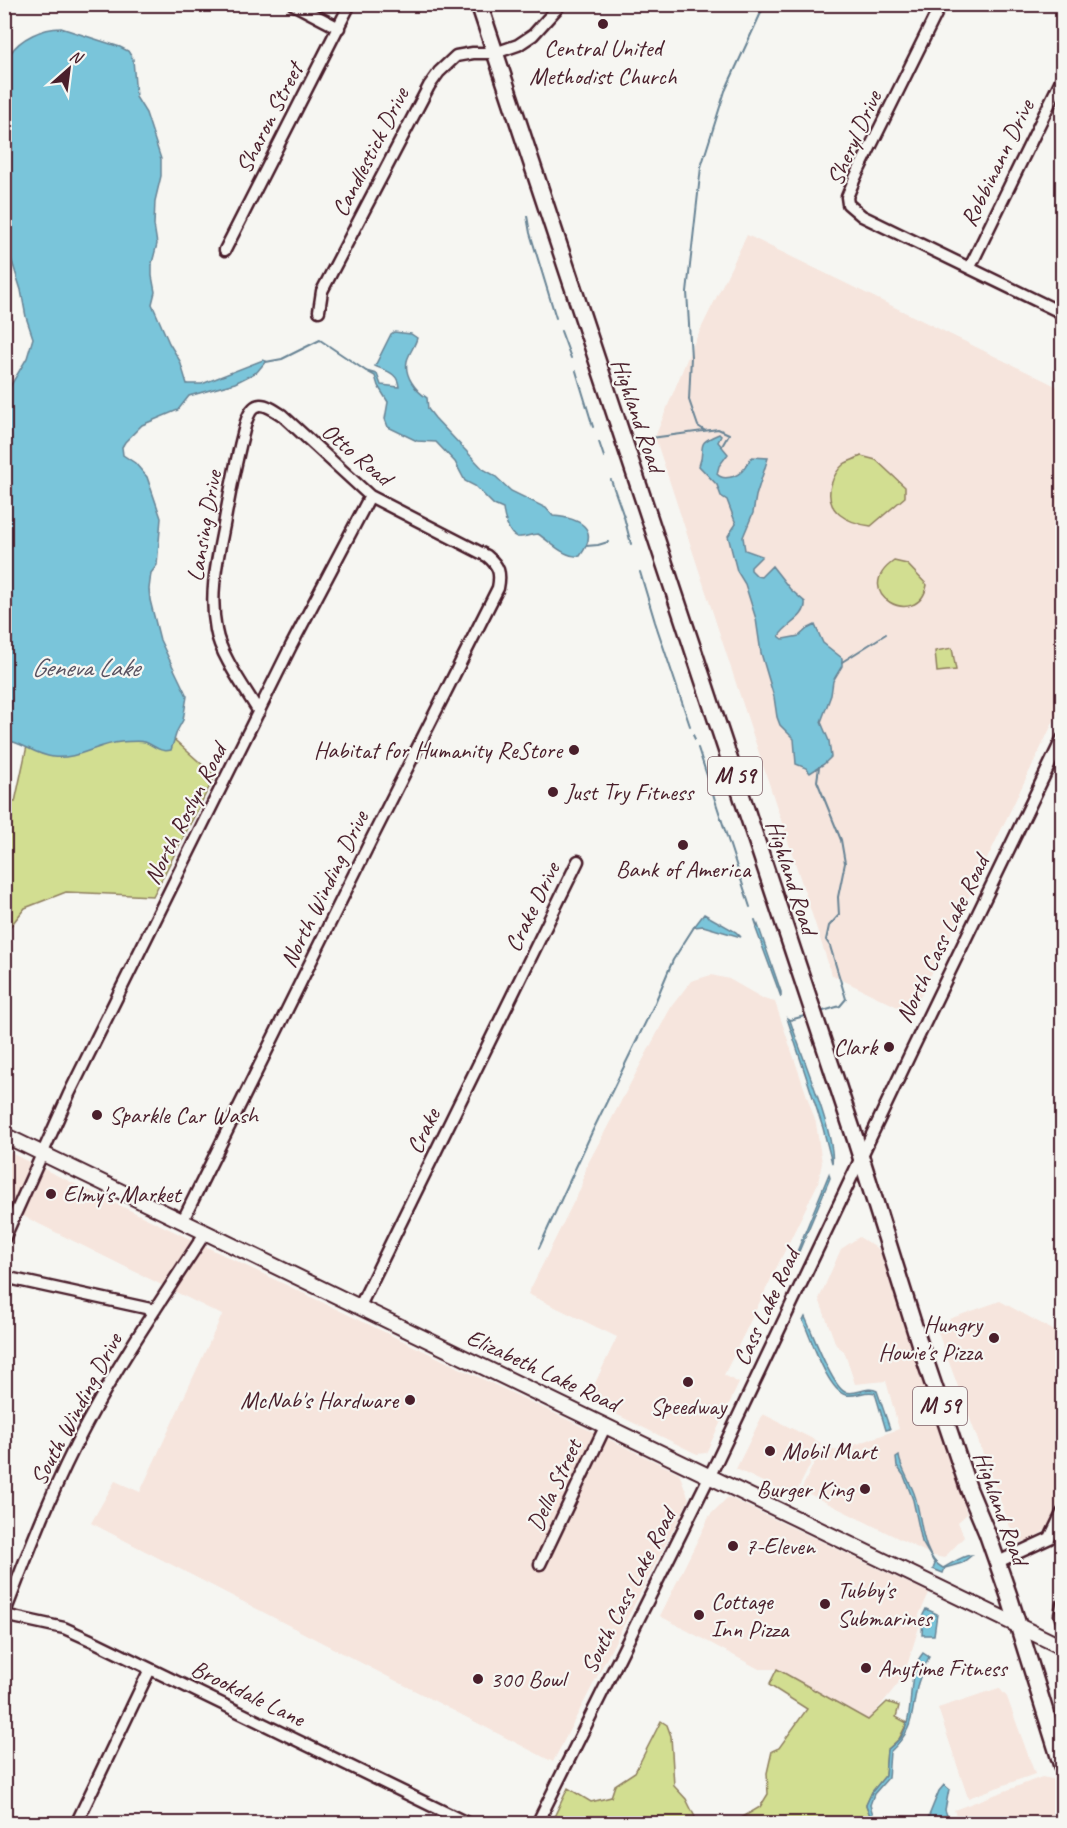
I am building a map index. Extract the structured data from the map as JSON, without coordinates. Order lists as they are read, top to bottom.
{
  "streets": {
    "highway": ["Highland Road", "M 59"],
    "main road": ["Elizabeth Lake Road"],
    "street": [
      "Sharon Street",
      "Sheryl Drive",
      "Candlestick Drive",
      "Robbinann Drive",
      "Otto Road",
      "Lansing Drive",
      "North Roslyn Road",
      "North Winding Drive",
      "Crake Drive",
      "North Cass Lake Road",
      "Crake",
      "Cass Lake Road",
      "South Winding Drive",
      "Della Street",
      "South Cass Lake Road",
      "Brookdale Lane"
    ]
  },
  "crossings": [
    ["Sheryl Drive", "Robbinann Drive"],
    ["Candlestick Drive", "Highland Road"],
    ["Highland Road", "M 59"],
    ["Highland Road", "North Cass Lake Road"],
    ["Highland Road", "Cass Lake Road"],
    ["Highland Road", "Elizabeth Lake Road"],
    ["Otto Road", "Lansing Drive"],
    ["Otto Road", "North Roslyn Road"],
    ["Otto Road", "North Winding Drive"],
    ["Lansing Drive", "North Roslyn Road"],
    ["M 59", "Elizabeth Lake Road"],
    ["North Roslyn Road", "Elizabeth Lake Road"],
    ["North Winding Drive", "Elizabeth Lake Road"],
    ["Crake Drive", "Crake"],
    ["North Cass Lake Road", "Cass Lake Road"],
    ["Crake", "Elizabeth Lake Road"],
    ["Cass Lake Road", "Elizabeth Lake Road"],
    ["Cass Lake Road", "South Cass Lake Road"],
    ["Elizabeth Lake Road", "South Winding Drive"],
    ["Elizabeth Lake Road", "Della Street"],
    ["Elizabeth Lake Road", "South Cass Lake Road"],
    ["South Winding Drive", "Brookdale Lane"]
  ],
  "water": ["Geneva Lake"],
  "places": [
    "Central United Methodist Church",
    "Habitat for Humanity ReStore",
    "Just Try Fitness",
    "Bank of America",
    "Clark",
    "Sparkle Car Wash",
    "Elmy's Market",
    "Hungry Howie's Pizza",
    "Speedway",
    "McNab's Hardware",
    "Mobil Mart",
    "Burger King",
    "7-Eleven",
    "Tubby's Submarines",
    "Cottage Inn Pizza",
    "Anytime Fitness",
    "300 Bowl"
  ],
  "north": "top right"
}
